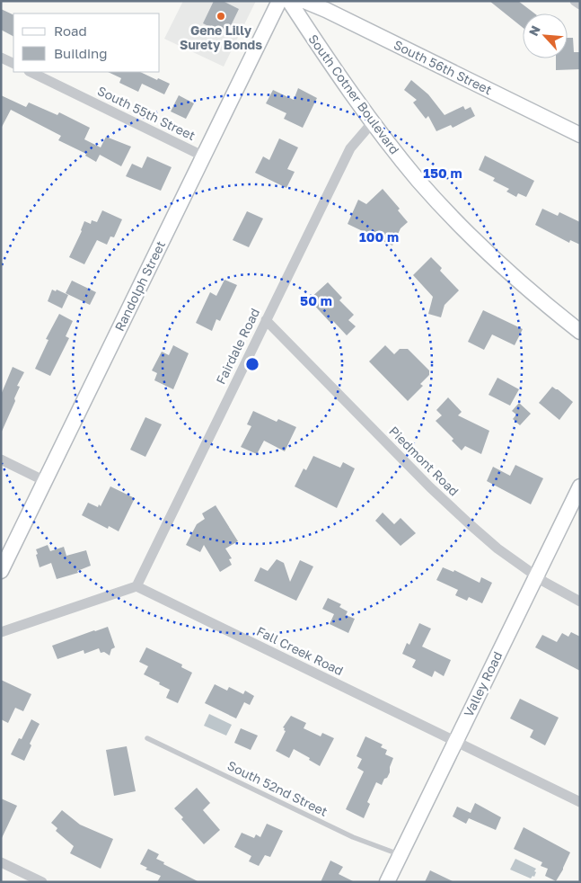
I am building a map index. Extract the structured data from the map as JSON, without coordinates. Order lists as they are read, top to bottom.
{
  "streets": {
    "main road": [
      "South 56th Street",
      "South Cotner Boulevard",
      "Randolph Street",
      "Valley Road"
    ],
    "street": [
      "South 55th Street",
      "Fairdale Road",
      "Piedmont Road",
      "Fall Creek Road"
    ],
    "lane": ["South 52nd Street"]
  },
  "crossings": [
    ["South Cotner Boulevard", "Fairdale Road"],
    ["South 55th Street", "Randolph Street"],
    ["Fairdale Road", "Piedmont Road"],
    ["Fairdale Road", "Fall Creek Road"],
    ["Piedmont Road", "Valley Road"],
    ["Fall Creek Road", "Valley Road"],
    ["Valley Road", "South 52nd Street"]
  ],
  "places": ["Gene Lilly Surety Bonds"],
  "legend": ["Road", "Building"],
  "north": "top left",
  "rings": ["150 m", "100 m", "50 m"]
}
